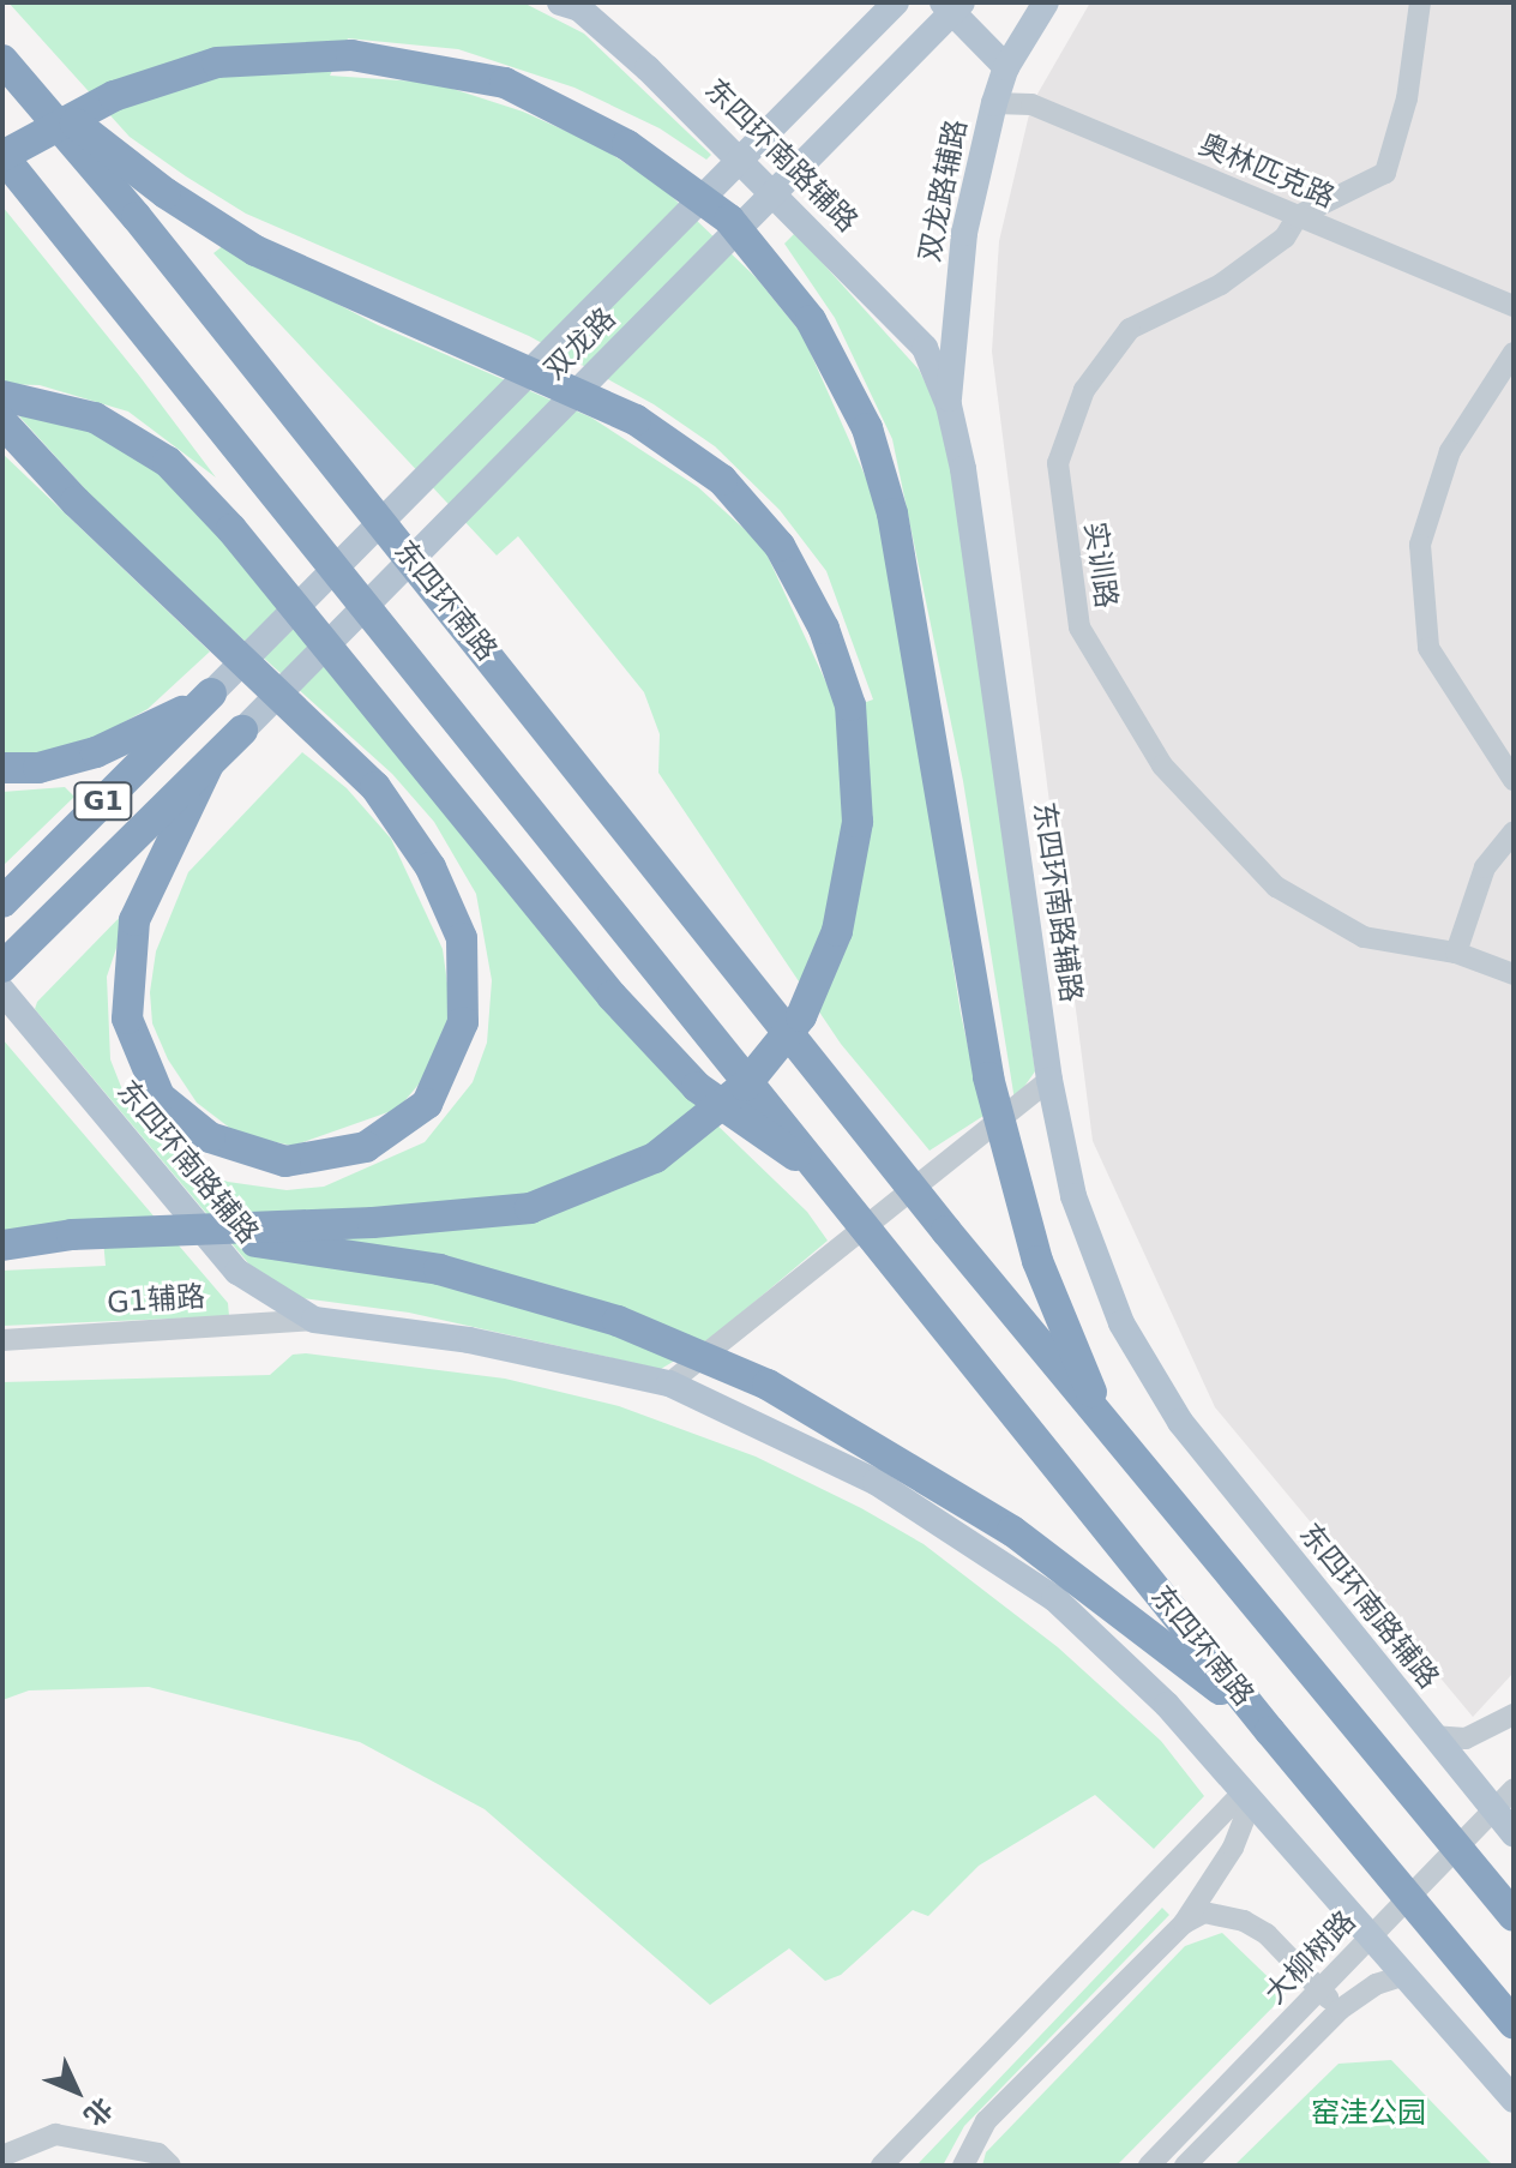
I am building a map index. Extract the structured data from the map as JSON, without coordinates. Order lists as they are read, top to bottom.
{
  "streets": {
    "highway": ["东四环南路", "G1"],
    "main road": ["东四环南路辅路", "双龙路辅路", "双龙路"],
    "street": [
      "奥林匹克路",
      "实训路",
      "G1辅路",
      "大柳树路"
    ]
  },
  "crossings": [
    ["东四环南路辅路", "双龙路辅路"],
    ["东四环南路辅路", "G1辅路"],
    ["东四环南路辅路", "大柳树路"],
    ["奥林匹克路", "双龙路辅路"],
    ["奥林匹克路", "实训路"],
    ["双龙路", "G1"]
  ],
  "parks": ["窑洼公园"],
  "north": "bottom right"
}
